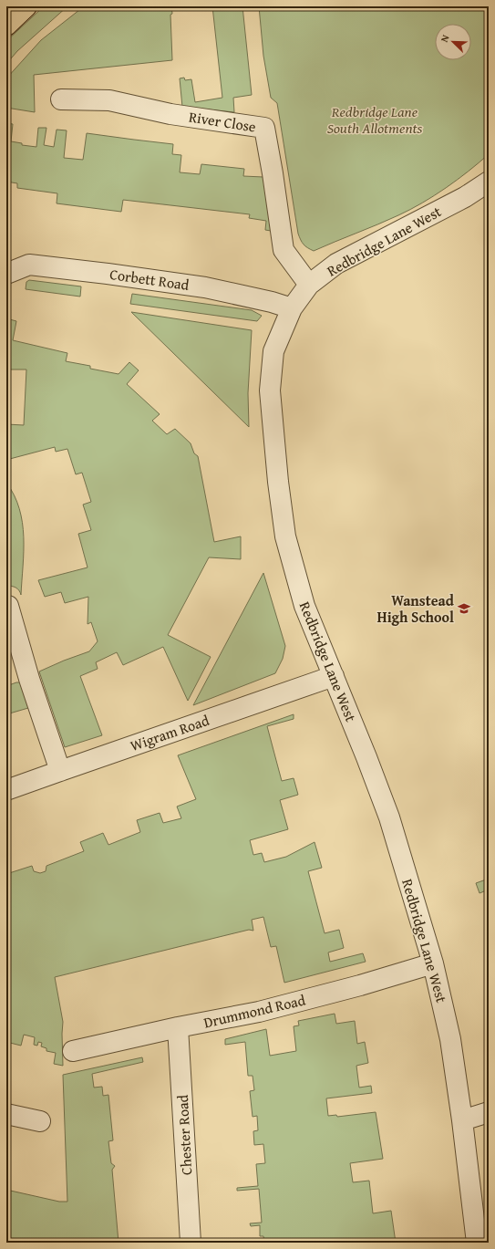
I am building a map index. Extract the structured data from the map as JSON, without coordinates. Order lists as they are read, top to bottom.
{
  "streets": {
    "street": [
      "River Close",
      "Redbridge Lane West",
      "Corbett Road",
      "Wigram Road",
      "Drummond Road",
      "Chester Road"
    ]
  },
  "crossings": [
    ["River Close", "Redbridge Lane West"],
    ["Redbridge Lane West", "Corbett Road"],
    ["Redbridge Lane West", "Wigram Road"],
    ["Redbridge Lane West", "Drummond Road"],
    ["Drummond Road", "Chester Road"]
  ],
  "parks": ["Redbridge Lane South Allotments"],
  "places": {
    "school or university": ["Wanstead High School"]
  },
  "north": "top left"
}
